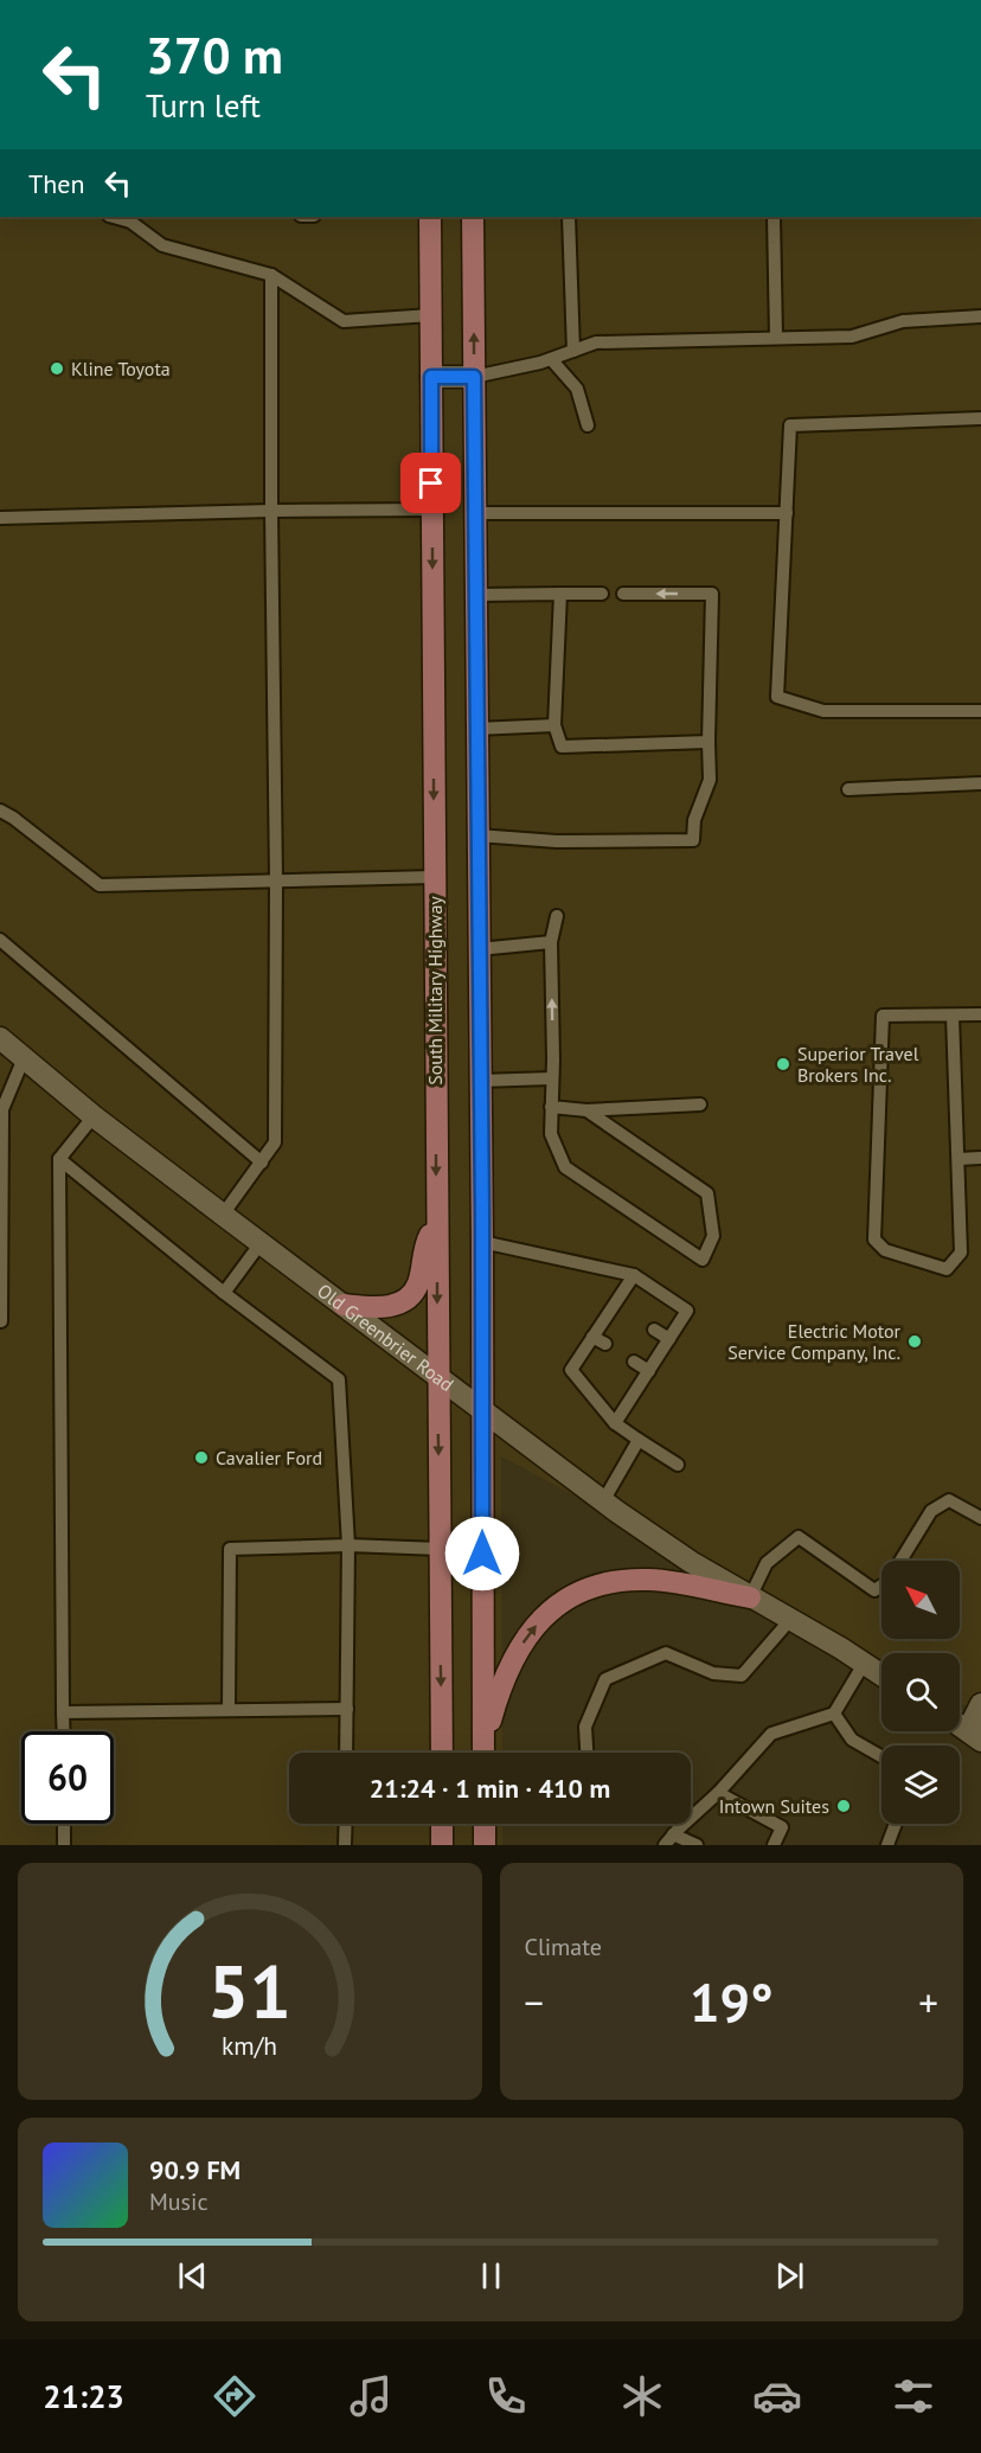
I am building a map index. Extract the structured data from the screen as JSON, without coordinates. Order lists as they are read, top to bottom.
{
  "streets": {
    "main road": ["South Military Highway"],
    "street": ["Old Greenbrier Road"]
  },
  "crossings": [
    ["South Military Highway", "Old Greenbrier Road"]
  ],
  "places": [
    "Kline Toyota",
    "Superior Travel Brokers Inc.",
    "Electric Motor Service Company, Inc.",
    "Cavalier Ford",
    "Intown Suites"
  ],
  "north": "top left",
  "page": {
    "turn": ["370 m", "Turn left"],
    "then": "Then",
    "limit": "60",
    "trip": "21:24 · 1 min · 410 m",
    "tile": "Climate",
    "heat": ["−", "19°", "+"],
    "song": ["90.9 FM", "Music"],
    "tabs": "21:23",
    "gauge": ["51", "km/h"]
  }
}
